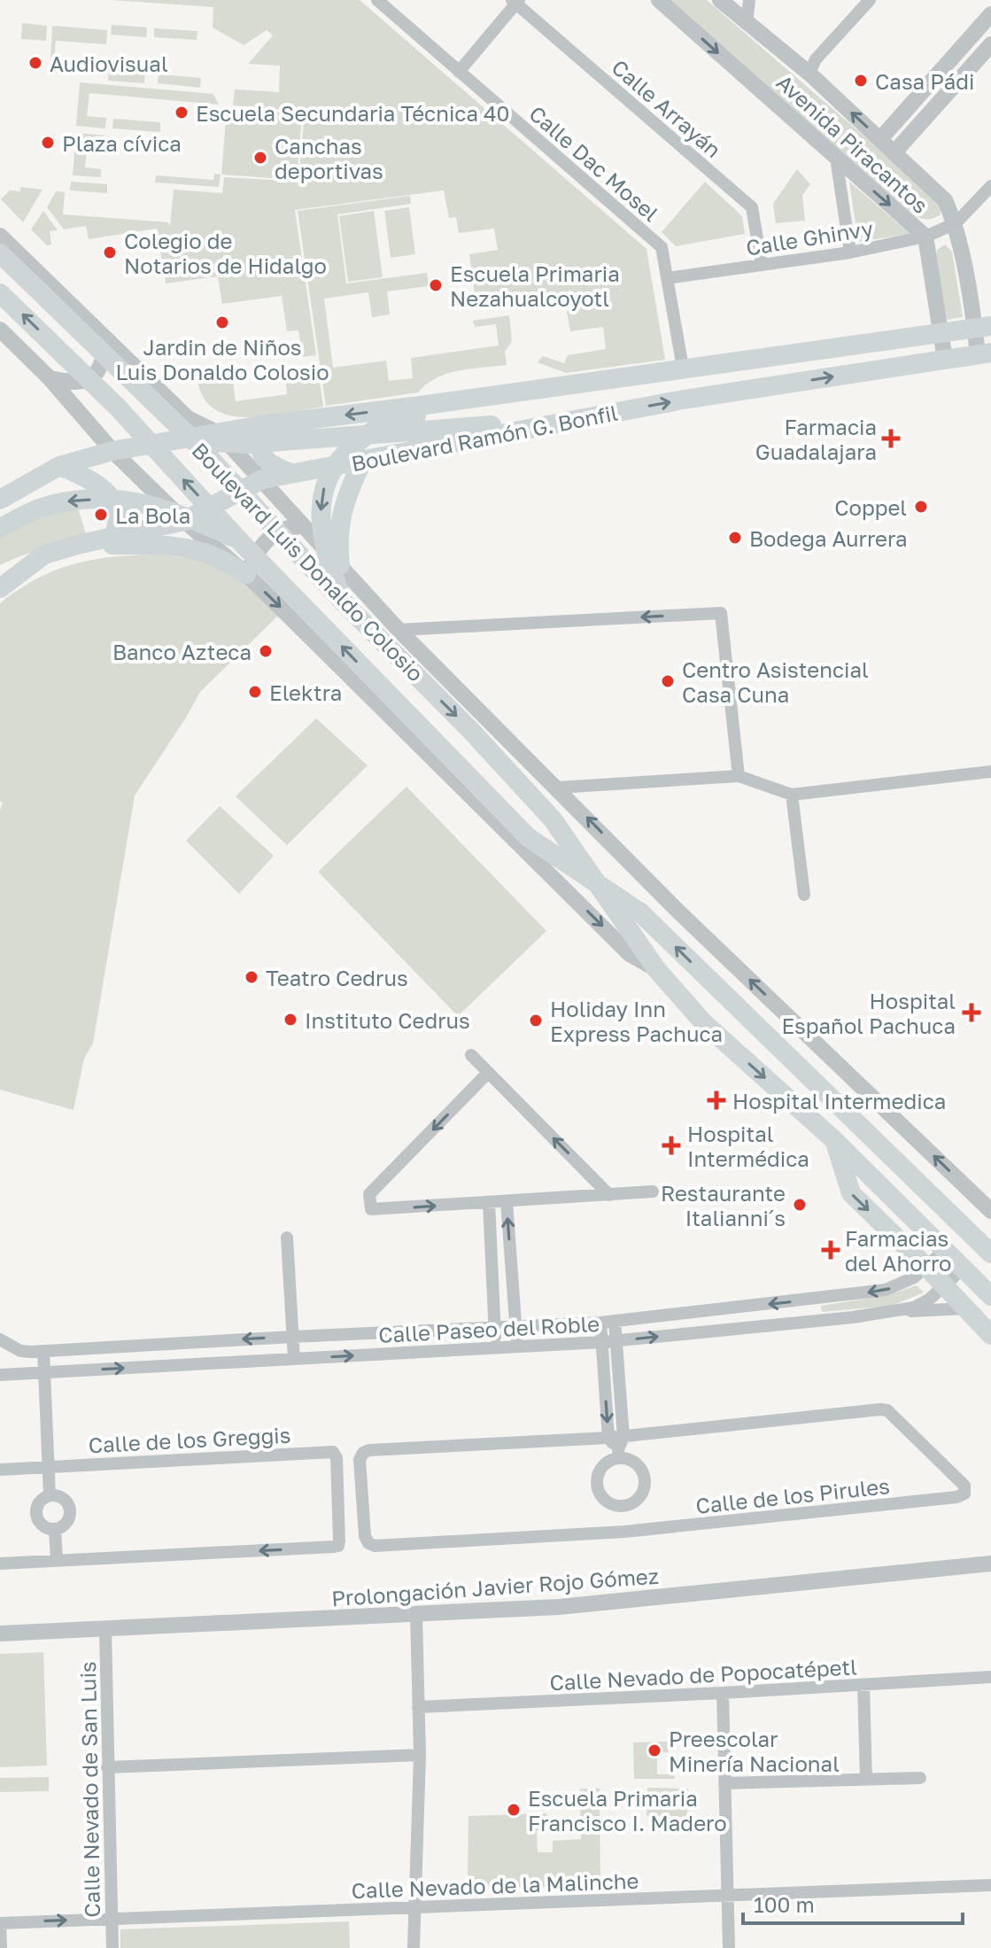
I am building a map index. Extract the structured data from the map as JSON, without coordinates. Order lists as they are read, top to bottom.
{
  "streets": {
    "main road": ["Boulevard Ramón G. Bonfil", "Boulevard Luis Donaldo Colosio"],
    "street": [
      "Calle Arrayán",
      "Avenida Piracantos",
      "Calle Dac Mosel",
      "Calle Ghinvy",
      "Calle Paseo del Roble",
      "Calle de los Greggis",
      "Calle de los Pirules",
      "Prolongación Javier Rojo Gómez",
      "Calle Nevado de Popocatépetl",
      "Calle Nevado de San Luis",
      "Calle Nevado de la Malinche"
    ]
  },
  "crossings": [
    ["Calle Arrayán", "Calle Ghinvy"],
    ["Avenida Piracantos", "Calle Ghinvy"],
    ["Avenida Piracantos", "Boulevard Ramón G. Bonfil"],
    ["Calle Dac Mosel", "Calle Ghinvy"],
    ["Calle Dac Mosel", "Boulevard Ramón G. Bonfil"],
    ["Boulevard Luis Donaldo Colosio", "Calle Paseo del Roble"],
    ["Prolongación Javier Rojo Gómez", "Calle Nevado de San Luis"],
    ["Calle Nevado de San Luis", "Calle Nevado de la Malinche"]
  ],
  "places": {
    "other": [
      "Audiovisual",
      "Casa Pádi",
      "Escuela Secundaria Técnica 40",
      "Plaza cívica",
      "Canchas deportivas",
      "Colegio de Notarios de Hidalgo",
      "Escuela Primaria Nezahualcoyotl",
      "Jardin de Niños Luis Donaldo Colosio",
      "Coppel",
      "La Bola",
      "Bodega Aurrera",
      "Banco Azteca",
      "Centro Asistencial Casa Cuna",
      "Elektra",
      "Teatro Cedrus",
      "Instituto Cedrus",
      "Holiday Inn Express Pachuca",
      "Restaurante Italianni´s",
      "Preescolar Minería Nacional",
      "Escuela Primaria Francisco I. Madero"
    ],
    "health": [
      "Farmacia Guadalajara",
      "Hospital Español Pachuca",
      "Hospital Intermedica",
      "Hospital Intermédica",
      "Farmacias del Ahorro"
    ]
  },
  "scale_bar": "100 m"
}
